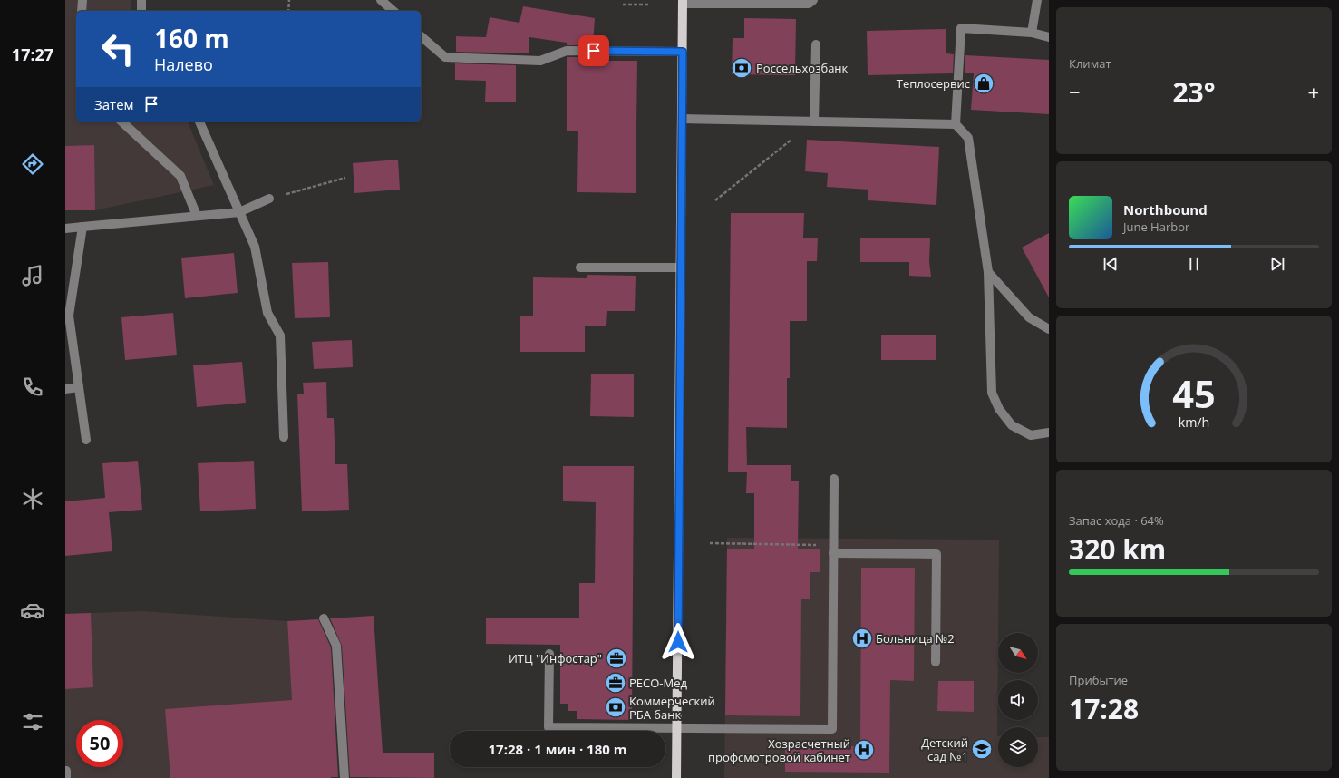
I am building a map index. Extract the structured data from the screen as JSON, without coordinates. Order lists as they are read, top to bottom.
{
  "places": {
    "bank": ["Россельхозбанк", "Коммерческий РБА банк"],
    "shop": ["Теплосервис"],
    "hospital": ["Больница №2", "Хозрасчетный профсмотровой кабинет"],
    "office": ["ИТЦ \"Инфостар\"", "РЕСО-Мед"],
    "school or university": ["Детский сад №1"]
  },
  "north": "bottom right",
  "page": {
    "tabs": "17:27",
    "tile": [
      "Климат",
      ["Запас хода · 64%", "320 km"],
      ["Прибытие", "17:28"]
    ],
    "turn": ["160 m", "Налево"],
    "heat": ["−", "23°", "+"],
    "then": "Затем",
    "song": ["Northbound", "June Harbor"],
    "limit": "50",
    "trip": "17:28 · 1 мин · 180 m",
    "gauge": ["45", "km/h"]
  }
}
